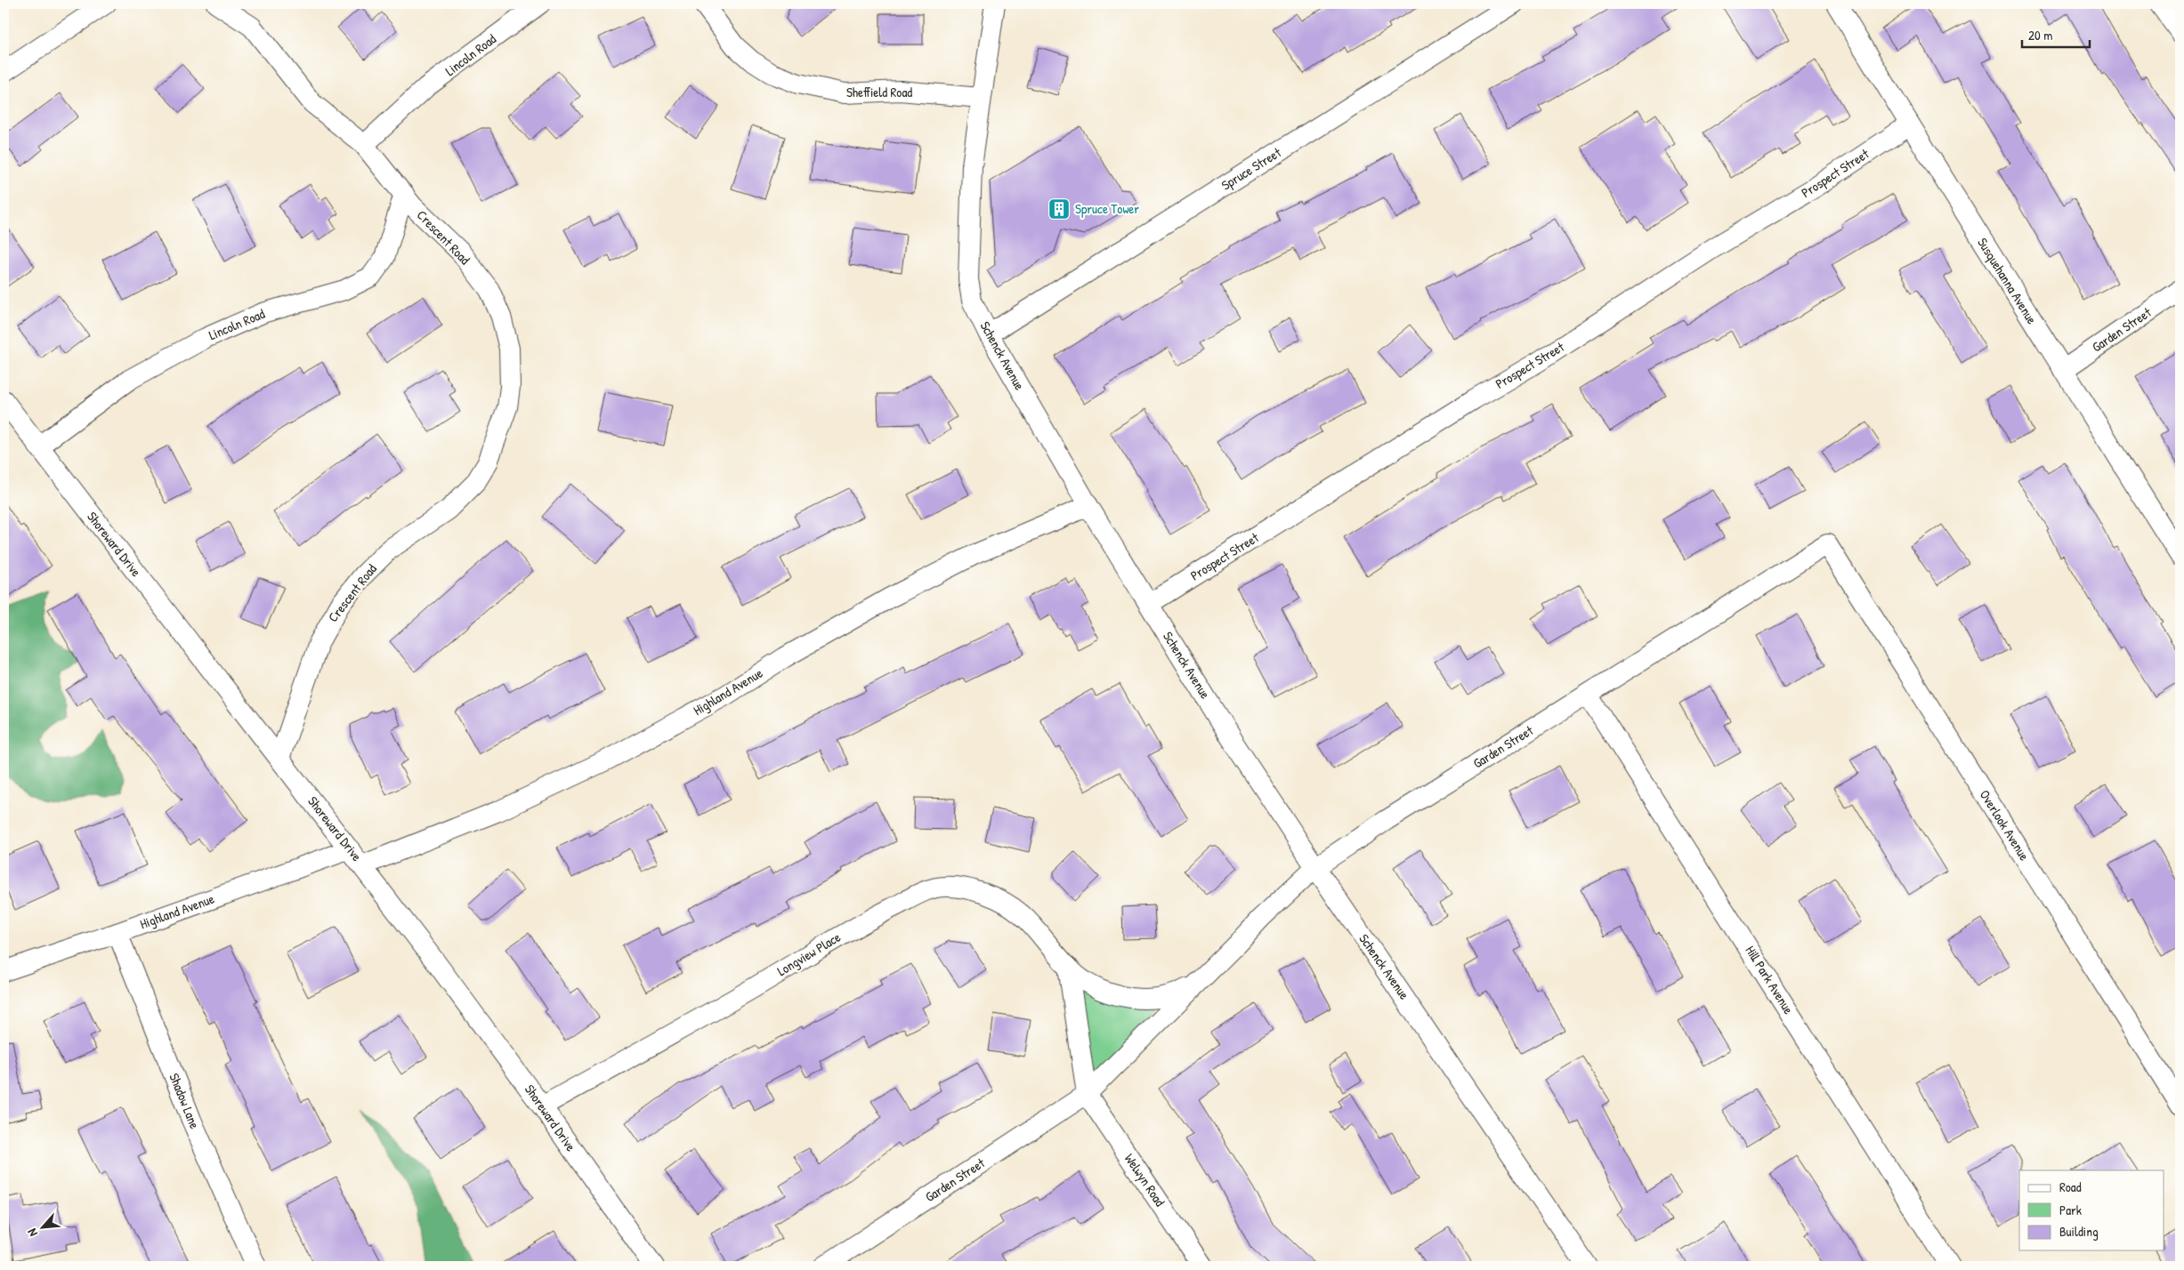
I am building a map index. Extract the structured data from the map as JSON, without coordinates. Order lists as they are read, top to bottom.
{
  "streets": {
    "street": [
      "Lincoln Road",
      "Sheffield Road",
      "Spruce Street",
      "Prospect Street",
      "Crescent Road",
      "Susquehanna Avenue",
      "Garden Street",
      "Schenck Avenue",
      "Shoreward Drive",
      "Highland Avenue",
      "Overlook Avenue",
      "Longview Place",
      "Hill Park Avenue",
      "Shadow Lane",
      "Welwyn Road"
    ]
  },
  "crossings": [
    ["Lincoln Road", "Crescent Road"],
    ["Lincoln Road", "Shoreward Drive"],
    ["Sheffield Road", "Schenck Avenue"],
    ["Spruce Street", "Schenck Avenue"],
    ["Prospect Street", "Susquehanna Avenue"],
    ["Prospect Street", "Schenck Avenue"],
    ["Crescent Road", "Shoreward Drive"],
    ["Susquehanna Avenue", "Garden Street"],
    ["Garden Street", "Schenck Avenue"],
    ["Garden Street", "Overlook Avenue"],
    ["Garden Street", "Longview Place"],
    ["Garden Street", "Hill Park Avenue"],
    ["Garden Street", "Welwyn Road"],
    ["Schenck Avenue", "Highland Avenue"],
    ["Shoreward Drive", "Highland Avenue"],
    ["Shoreward Drive", "Longview Place"],
    ["Highland Avenue", "Shadow Lane"]
  ],
  "places": {
    "building": ["Spruce Tower"]
  },
  "legend": ["Road", "Park", "Building"],
  "scale_bar": "20 m",
  "north": "bottom left"
}
